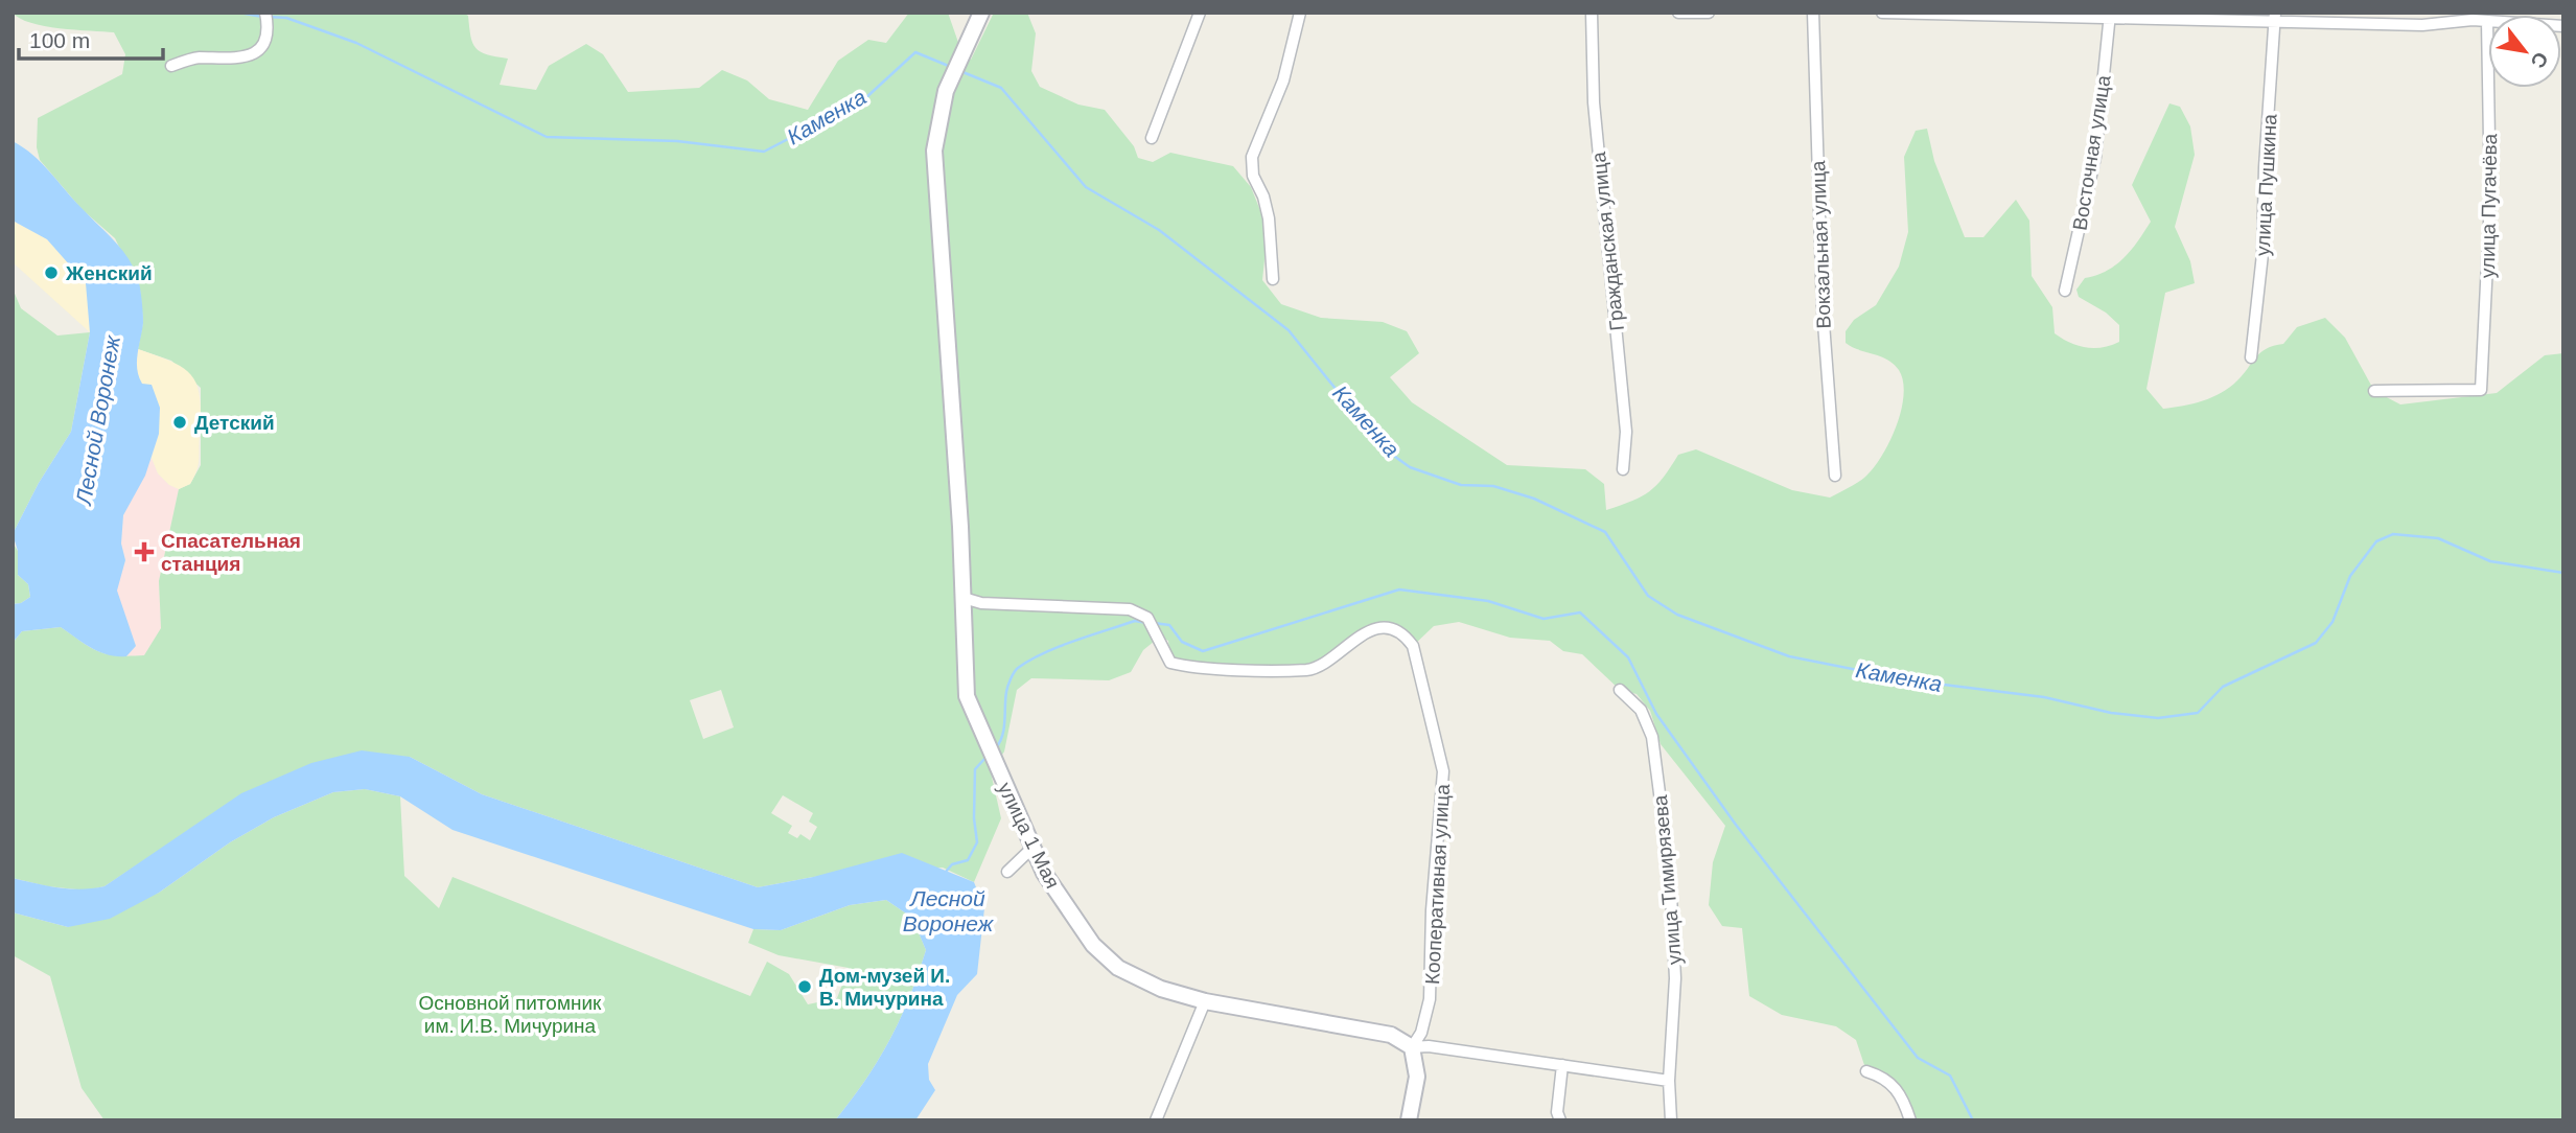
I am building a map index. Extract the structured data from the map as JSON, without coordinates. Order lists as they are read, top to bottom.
{
  "streets": {
    "street": [
      "Восточная улица",
      "улица Пушкина",
      "улица Пугачёва",
      "Гражданская улица",
      "Вокзальная улица",
      "улица 1 Мая",
      "улица Тимирязева",
      "Кооперативная улица"
    ]
  },
  "crossings": [
    ["улица 1 Мая", "Кооперативная улица"]
  ],
  "water": ["Каменка", "Лесной Воронеж"],
  "parks": ["Основной питомник им. И.В. Мичурина"],
  "places": {
    "other": ["Женский", "Детский", "Дом-музей И. В. Мичурина"],
    "health": ["Спасательная станция"]
  },
  "scale_bar": "100 m",
  "north": "bottom right"
}
